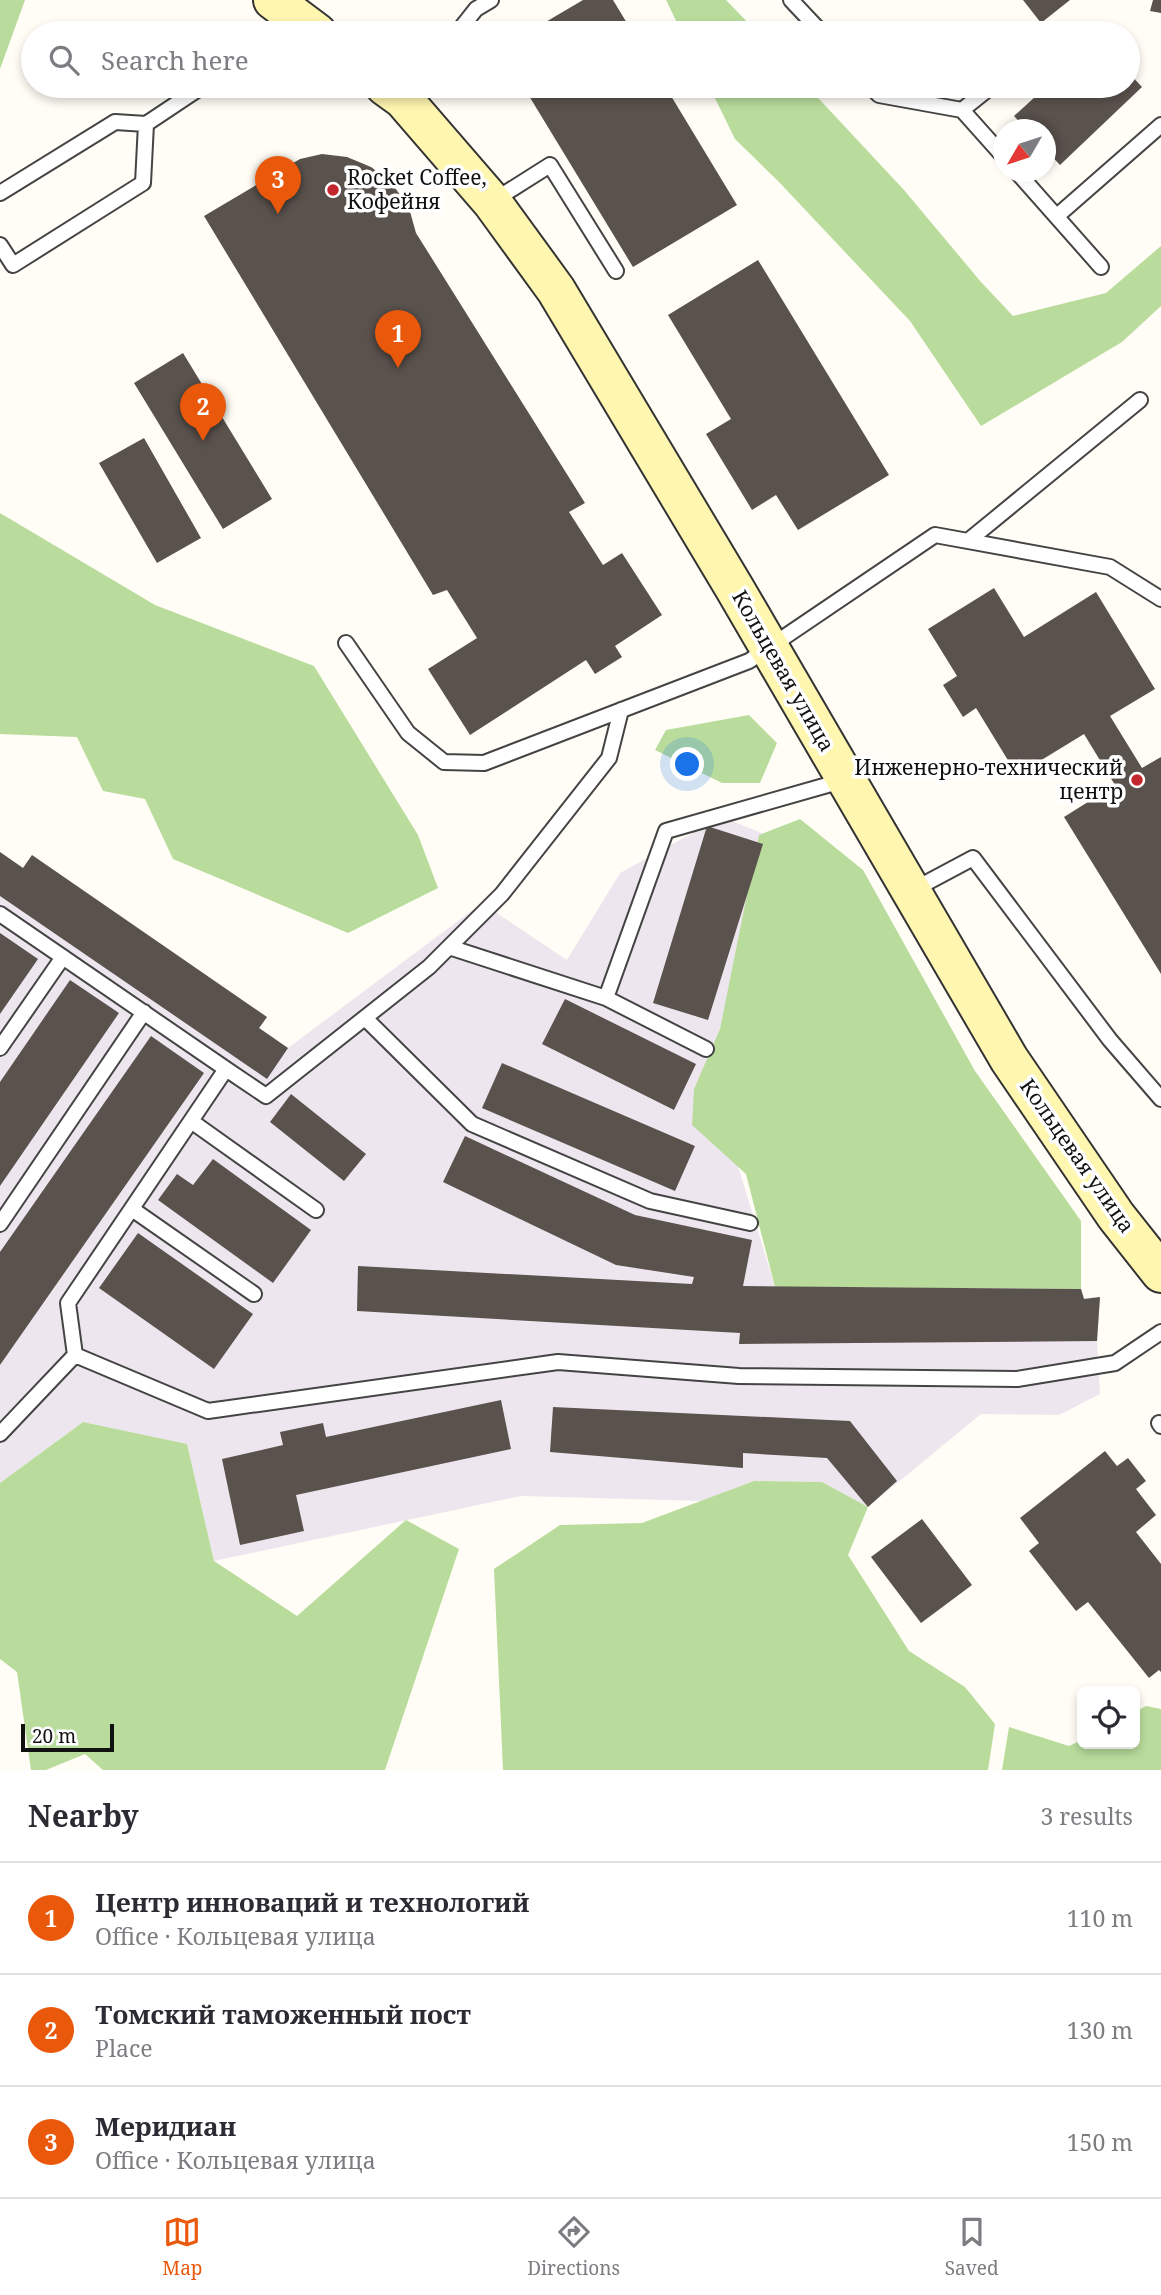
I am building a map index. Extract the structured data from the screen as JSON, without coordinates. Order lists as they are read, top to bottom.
{
  "streets": {
    "street": ["Кольцевая улица"]
  },
  "places": ["Rocket Coffee, Кофейня", "Инженерно-технический центр"],
  "scale_bar": "20 m",
  "north": "bottom left",
  "page": {
    "search": "Search here",
    "pins": ["3", "1", "2"],
    "scale": "20 m",
    "heading": ["Nearby", "3 results"],
    "list": [
      {
        "mark": "1",
        "name": "Центр инноваций и технологий",
        "note": "Office · Кольцевая улица",
        "value": "110 m"
      },
      {
        "mark": "2",
        "name": "Томский таможенный пост",
        "note": "Place",
        "value": "130 m"
      },
      {
        "mark": "3",
        "name": "Меридиан",
        "note": "Office · Кольцевая улица",
        "value": "150 m"
      }
    ],
    "nav": ["Map", "Directions", "Saved"]
  }
}
